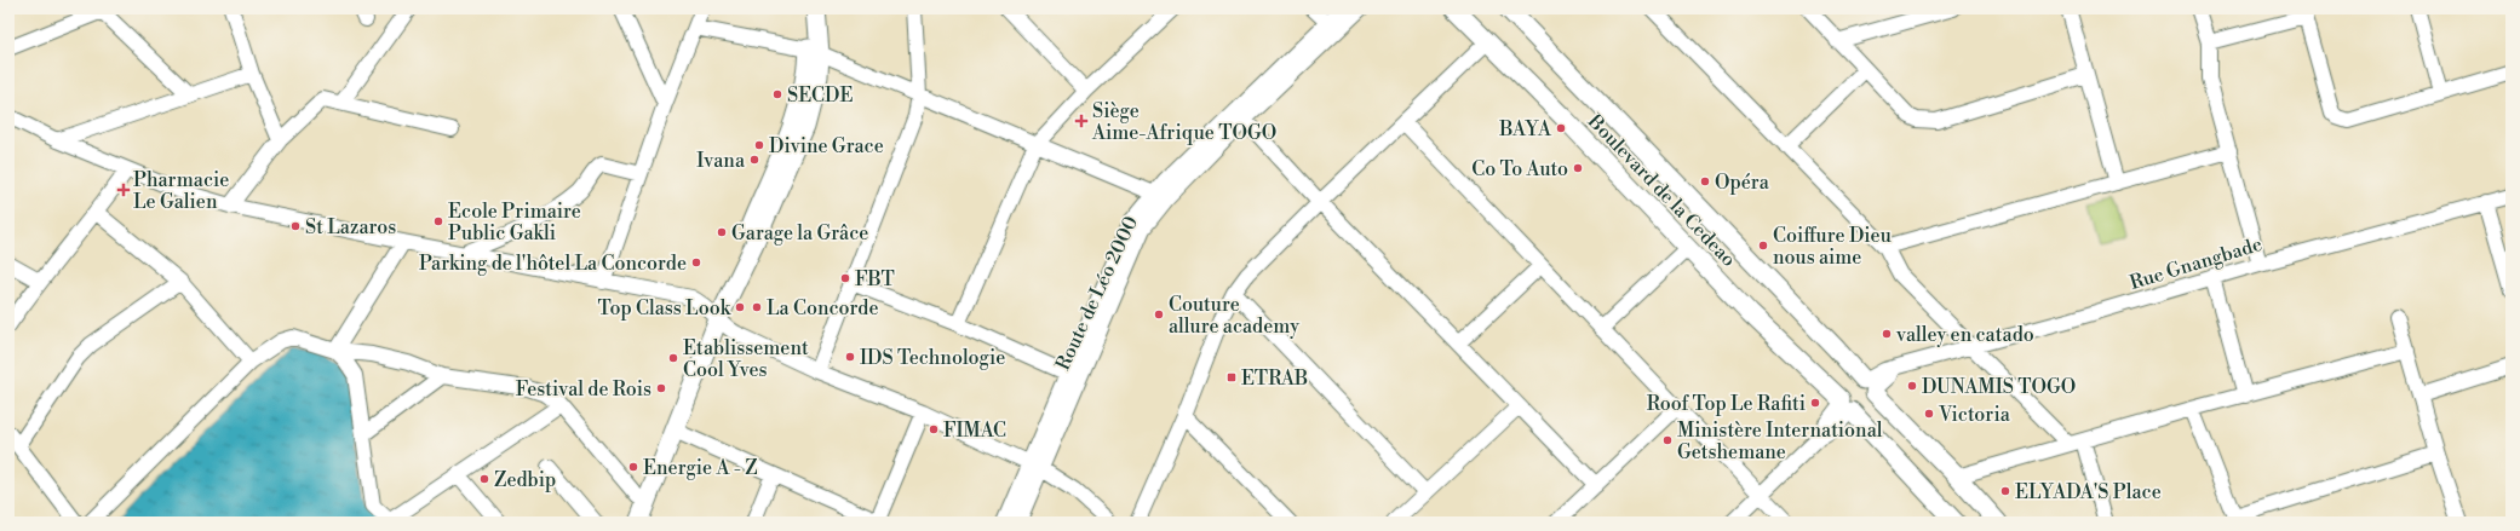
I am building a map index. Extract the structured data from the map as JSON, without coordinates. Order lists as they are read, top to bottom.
{
  "streets": {
    "main road": ["Boulevard de la Cedeao"],
    "street": ["Rue Gnangbade", "Route de Léo 2000"]
  },
  "crossings": [
    ["Boulevard de la Cedeao", "Rue Gnangbade"]
  ],
  "places": {
    "other": [
      "SECDE",
      "BAYA",
      "Divine Grace",
      "Ivana",
      "Co To Auto",
      "Opéra",
      "Ecole Primaire Public Gakli",
      "St Lazaros",
      "Garage la Grâce",
      "Coiffure Dieu nous aime",
      "Parking de l'hôtel La Concorde",
      "FBT",
      "Top Class Look",
      "La Concorde",
      "Couture allure academy",
      "valley en catado",
      "IDS Technologie",
      "Etablissement Cool Yves",
      "DUNAMIS TOGO",
      "Festival de Rois",
      "Roof Top Le Rafiti",
      "Victoria",
      "FIMAC",
      "Ministère International Getshemane",
      "Energie A - Z",
      "Zedbip",
      "ELYADA'S Place"
    ],
    "health": ["Siège Aime-Afrique TOGO", "Pharmacie Le Galien"],
    "transit": ["ETRAB"]
  }
}
